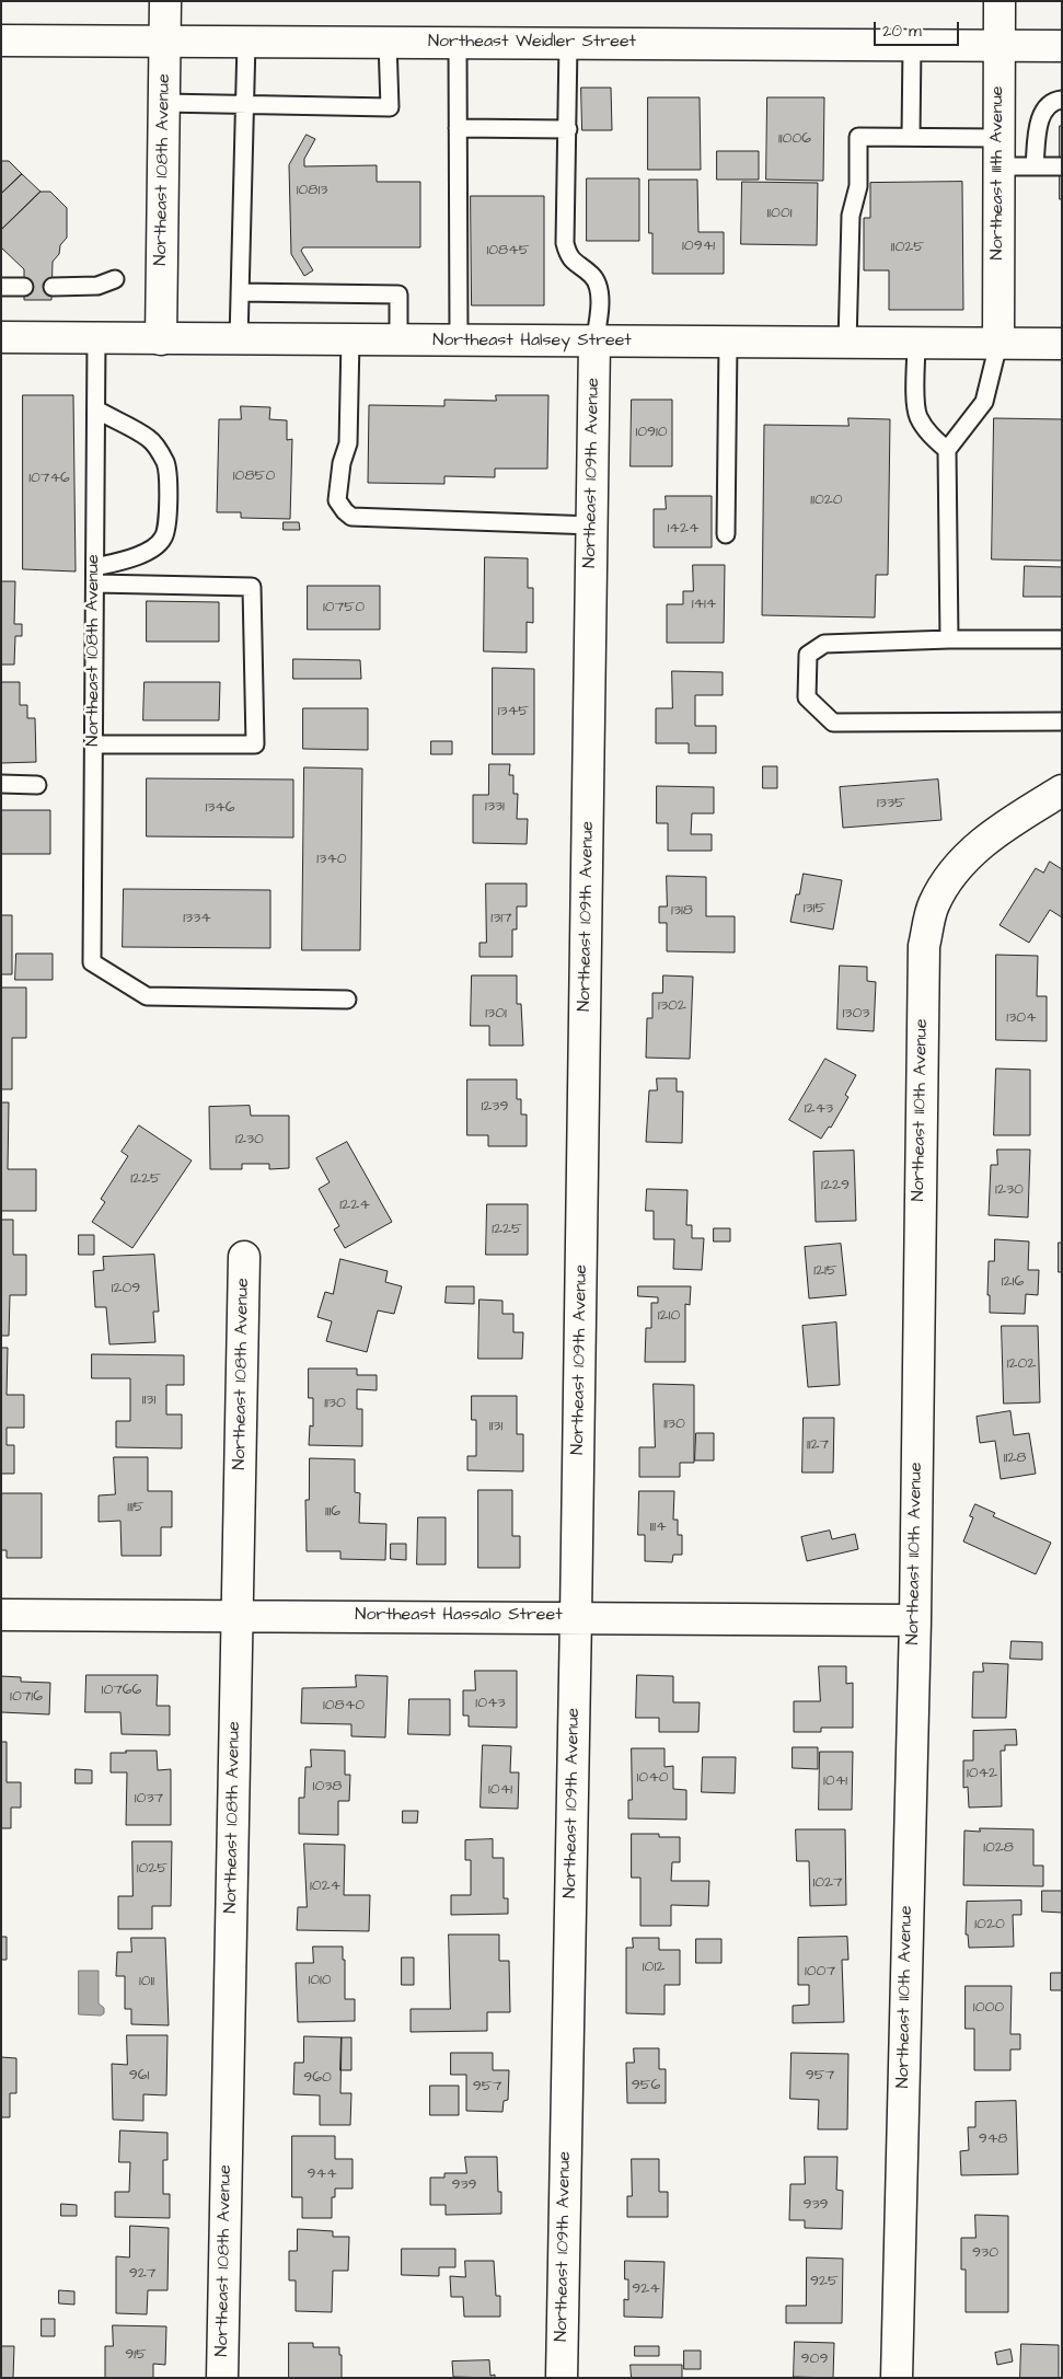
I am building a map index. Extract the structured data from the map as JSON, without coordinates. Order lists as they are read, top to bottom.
{
  "streets": {
    "street": [
      "Northeast Weidler Street",
      "Northeast 108th Avenue",
      "Northeast 111th Avenue",
      "Northeast Halsey Street",
      "Northeast 109th Avenue",
      "Northeast 110th Avenue",
      "Northeast Hassalo Street"
    ]
  },
  "crossings": [
    ["Northeast Weidler Street", "Northeast 108th Avenue"],
    ["Northeast Weidler Street", "Northeast 111th Avenue"],
    ["Northeast 108th Avenue", "Northeast Halsey Street"],
    ["Northeast 108th Avenue", "Northeast Hassalo Street"],
    ["Northeast 111th Avenue", "Northeast Halsey Street"],
    ["Northeast Halsey Street", "Northeast 109th Avenue"],
    ["Northeast 109th Avenue", "Northeast Hassalo Street"],
    ["Northeast 110th Avenue", "Northeast Hassalo Street"]
  ],
  "house_numbers": [
    "11006",
    "10813",
    "11001",
    "10941",
    "11025",
    "10845",
    "10910",
    "10850",
    "10746",
    "11020",
    "1424",
    "1414",
    "10750",
    "1345",
    "1335",
    "1331",
    "1346",
    "1340",
    "1315",
    "1318",
    "1334",
    "1317",
    "1302",
    "1301",
    "1303",
    "1304",
    "1239",
    "1243",
    "1230",
    "1225",
    "1229",
    "1230",
    "1224",
    "1225",
    "1215",
    "1216",
    "1209",
    "1210",
    "1202",
    "1131",
    "1130",
    "1130",
    "1131",
    "1127",
    "1128",
    "1115",
    "1116",
    "1114",
    "10766",
    "10716",
    "1043",
    "10840",
    "1042",
    "1040",
    "1041",
    "1038",
    "1041",
    "1037",
    "1028",
    "1025",
    "1027",
    "1024",
    "1020",
    "1012",
    "1007",
    "1010",
    "1011",
    "1000",
    "961",
    "957",
    "960",
    "956",
    "957",
    "948",
    "944",
    "939",
    "939",
    "930",
    "927",
    "925",
    "924",
    "915",
    "909"
  ],
  "scale_bar": "20 m"
}
